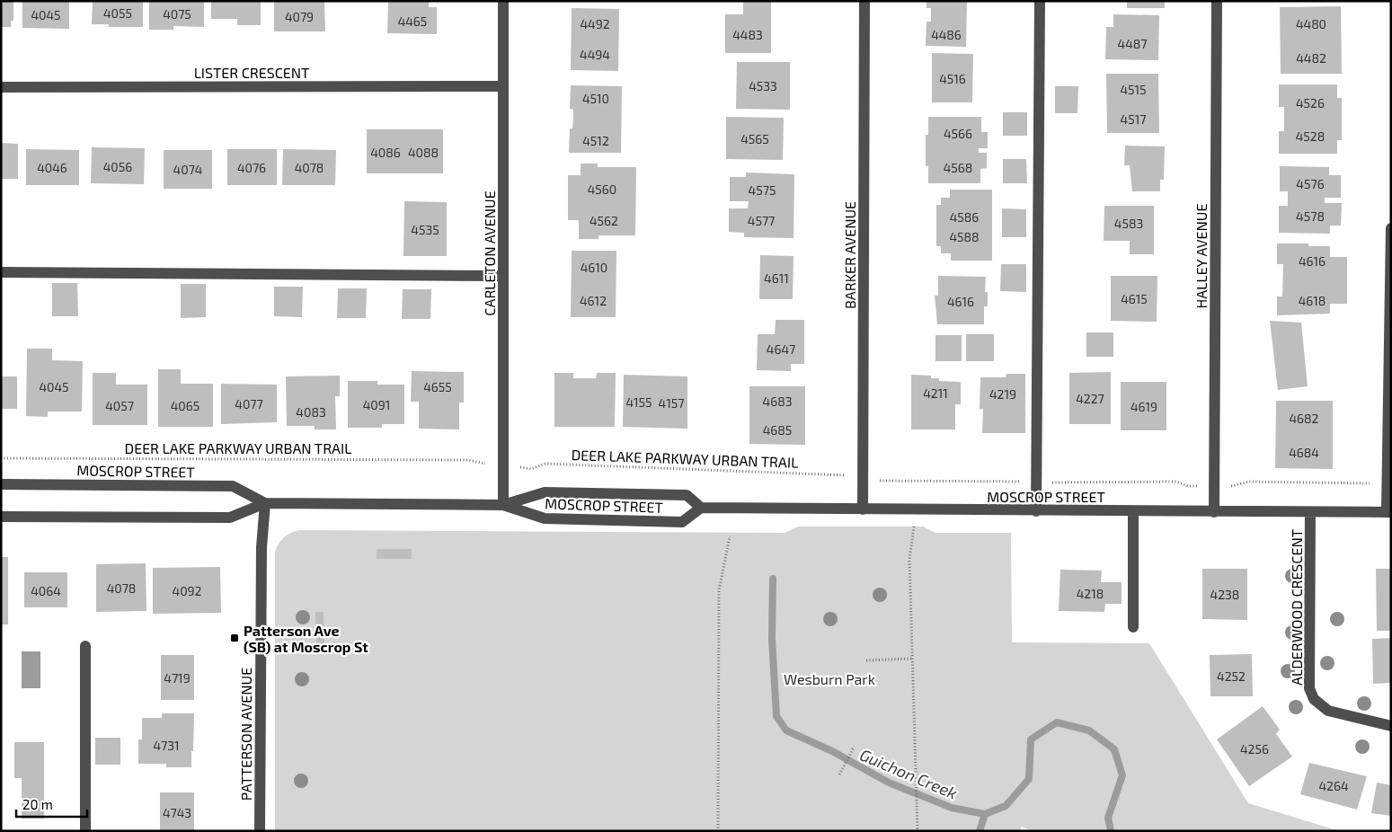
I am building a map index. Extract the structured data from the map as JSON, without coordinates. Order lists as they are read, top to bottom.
{
  "streets": {
    "street": [
      "LISTER CRESCENT",
      "CARLETON AVENUE",
      "BARKER AVENUE",
      "HALLEY AVENUE",
      "MOSCROP STREET",
      "ALDERWOOD CRESCENT",
      "PATTERSON AVENUE"
    ],
    "path": ["DEER LAKE PARKWAY URBAN TRAIL"]
  },
  "crossings": [
    ["LISTER CRESCENT", "CARLETON AVENUE"],
    ["CARLETON AVENUE", "MOSCROP STREET"],
    ["BARKER AVENUE", "MOSCROP STREET"],
    ["HALLEY AVENUE", "MOSCROP STREET"],
    ["MOSCROP STREET", "ALDERWOOD CRESCENT"],
    ["MOSCROP STREET", "PATTERSON AVENUE"]
  ],
  "water": ["Guichon Creek"],
  "parks": ["Wesburn Park"],
  "places": {
    "transit": ["Patterson Ave (SB) at Moscrop St"]
  },
  "house_numbers": [
    "4055",
    "4075",
    "4045",
    "4079",
    "4465",
    "4492",
    "4480",
    "4483",
    "4486",
    "4487",
    "4494",
    "4482",
    "4516",
    "4533",
    "4515",
    "4510",
    "4526",
    "4517",
    "4566",
    "4528",
    "4565",
    "4512",
    "4086",
    "4088",
    "4056",
    "4046",
    "4076",
    "4078",
    "4568",
    "4074",
    "4576",
    "4560",
    "4575",
    "4578",
    "4586",
    "4562",
    "4577",
    "4583",
    "4535",
    "4588",
    "4616",
    "4610",
    "4611",
    "4615",
    "4612",
    "4618",
    "4616",
    "4647",
    "4045",
    "4655",
    "4211",
    "4219",
    "4227",
    "4683",
    "4155",
    "4157",
    "4077",
    "4091",
    "4057",
    "4065",
    "4619",
    "4083",
    "4682",
    "4685",
    "4684",
    "4078",
    "4064",
    "4092",
    "4218",
    "4238",
    "4252",
    "4719",
    "4731",
    "4256",
    "4264",
    "4743"
  ],
  "scale_bar": "20 m"
}
